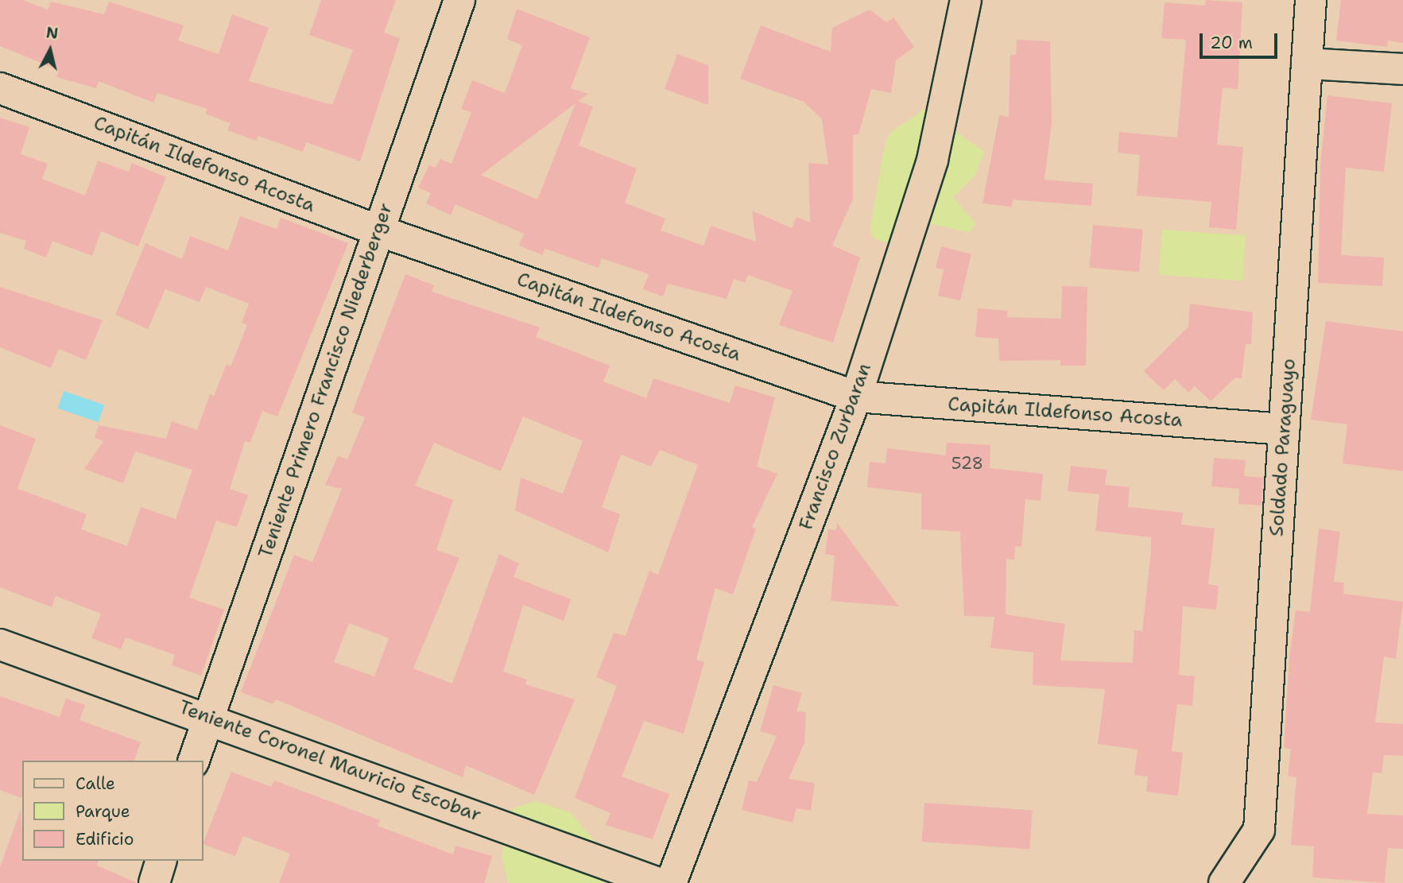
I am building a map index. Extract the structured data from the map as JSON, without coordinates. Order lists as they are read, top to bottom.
{
  "streets": {
    "street": [
      "Capitán Ildefonso Acosta",
      "Teniente Primero Francisco Niederberger",
      "Francisco Zurbaran",
      "Soldado Paraguayo",
      "Teniente Coronel Mauricio Escobar"
    ]
  },
  "crossings": [
    ["Capitán Ildefonso Acosta", "Teniente Primero Francisco Niederberger"],
    ["Capitán Ildefonso Acosta", "Francisco Zurbaran"],
    ["Capitán Ildefonso Acosta", "Soldado Paraguayo"],
    ["Teniente Primero Francisco Niederberger", "Teniente Coronel Mauricio Escobar"]
  ],
  "house_numbers": ["528"],
  "legend": ["Calle", "Parque", "Edificio"],
  "scale_bar": "20 m",
  "north": "top"
}
